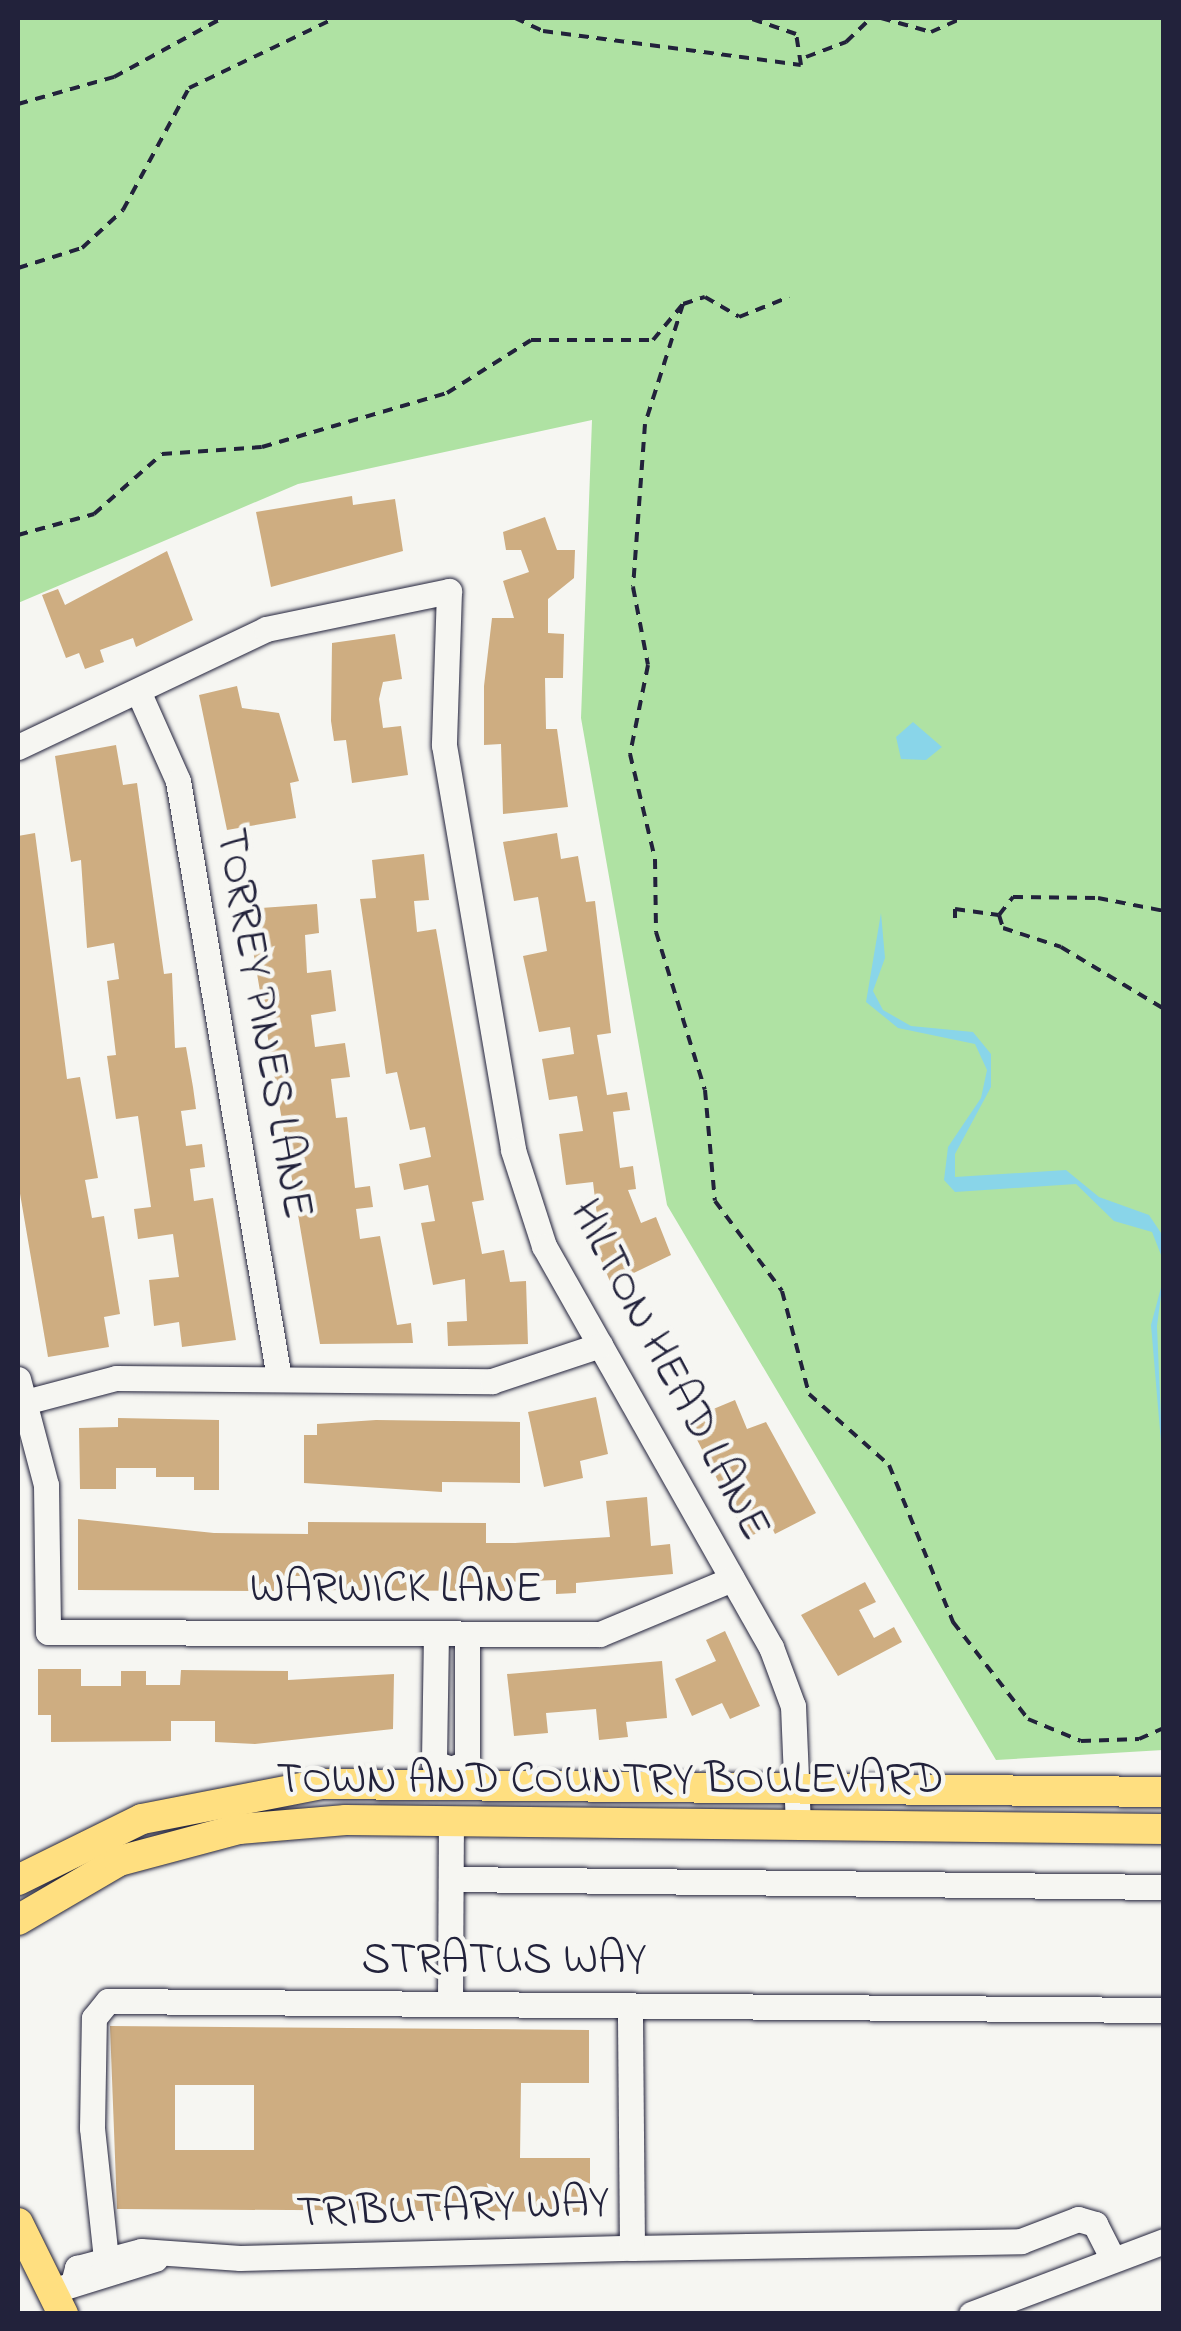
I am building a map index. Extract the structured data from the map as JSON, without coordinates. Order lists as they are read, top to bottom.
{
  "streets": {
    "main road": ["TOWN AND COUNTRY BOULEVARD"],
    "street": [
      "TORREY PINES LANE",
      "HILTON HEAD LANE",
      "WARWICK LANE",
      "STRATUS WAY",
      "TRIBUTARY WAY"
    ]
  },
  "crossings": [
    ["TORREY PINES LANE", "HILTON HEAD LANE"],
    ["HILTON HEAD LANE", "WARWICK LANE"],
    ["HILTON HEAD LANE", "TOWN AND COUNTRY BOULEVARD"],
    ["STRATUS WAY", "TRIBUTARY WAY"]
  ]
}
